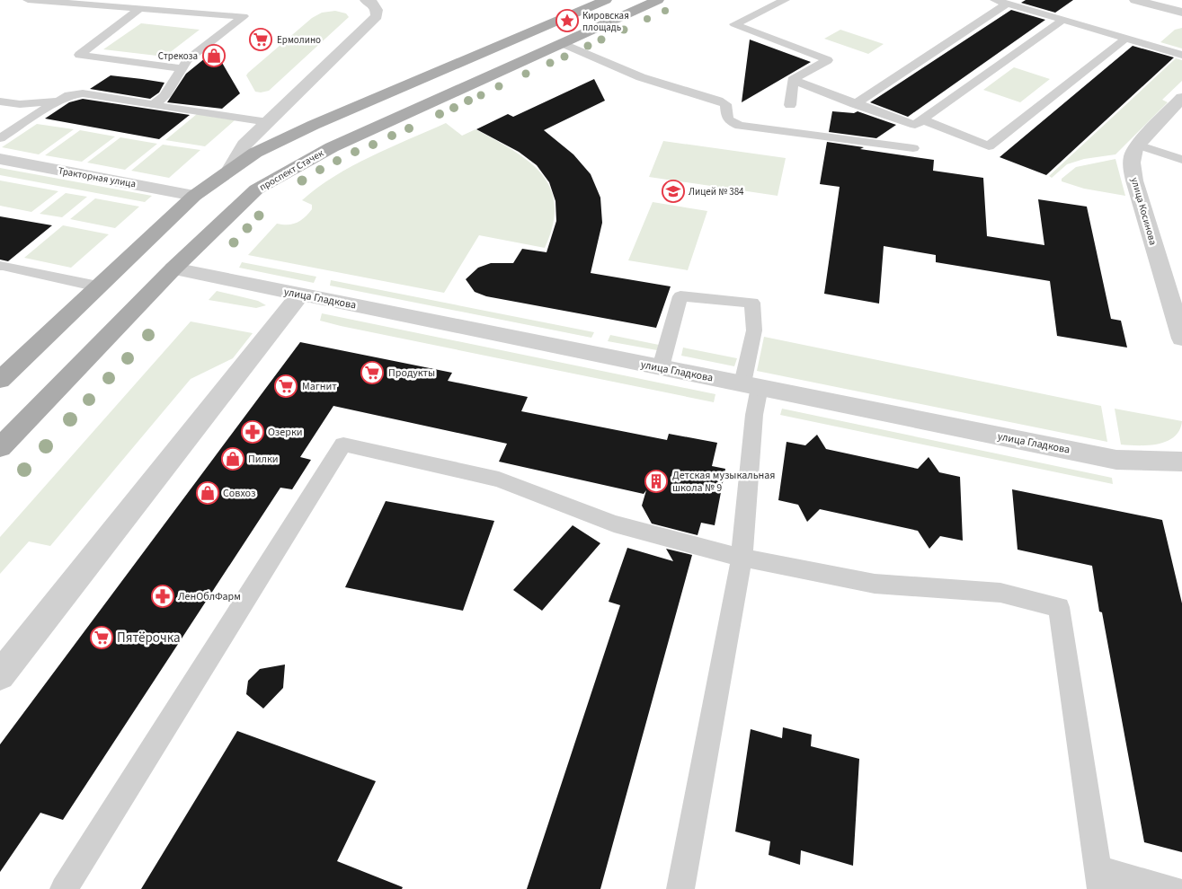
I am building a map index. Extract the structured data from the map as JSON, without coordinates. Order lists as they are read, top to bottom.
{
  "streets": {
    "main road": ["проспект Стачек"],
    "street": ["Тракторная улица", "улица Косинова", "улица Гладкова"]
  },
  "crossings": [
    ["проспект Стачек", "улица Гладкова"]
  ],
  "places": {
    "place": ["Кировская площадь"],
    "supermarket": [
      "Ермолино",
      "Продукты",
      "Магнит",
      "Пятёрочка"
    ],
    "shop": ["Стрекоза", "Пилки", "Совхоз"],
    "school or university": ["Лицей № 384"],
    "pharmacy": ["Озерки", "ЛенОблФарм"],
    "building": ["Детская музыкальная школа № 9"]
  }
}
